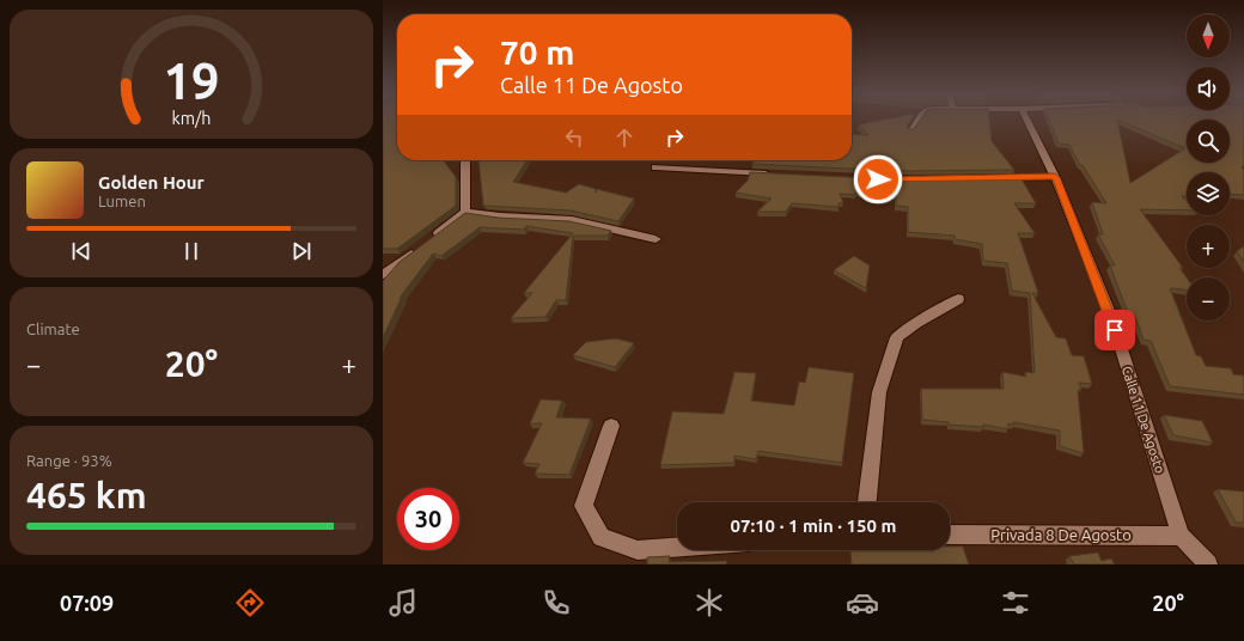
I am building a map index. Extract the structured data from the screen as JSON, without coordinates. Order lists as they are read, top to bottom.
{
  "streets": {
    "street": ["Calle 11 De Agosto", "Privada 8 De Agosto"]
  },
  "crossings": [
    ["Calle 11 De Agosto", "Privada 8 De Agosto"]
  ],
  "north": "bottom",
  "page": {
    "map_buttons": ["+", "−"],
    "turn": ["70 m", "Calle 11 De Agosto"],
    "song": ["Golden Hour", "Lumen"],
    "tile": [
      "Climate",
      ["Range · 93%", "465 km"]
    ],
    "heat": ["−", "20°", "+"],
    "limit": "30",
    "trip": "07:10 · 1 min · 150 m",
    "tabs": ["07:09", "20°"],
    "gauge": ["19", "km/h"]
  }
}
